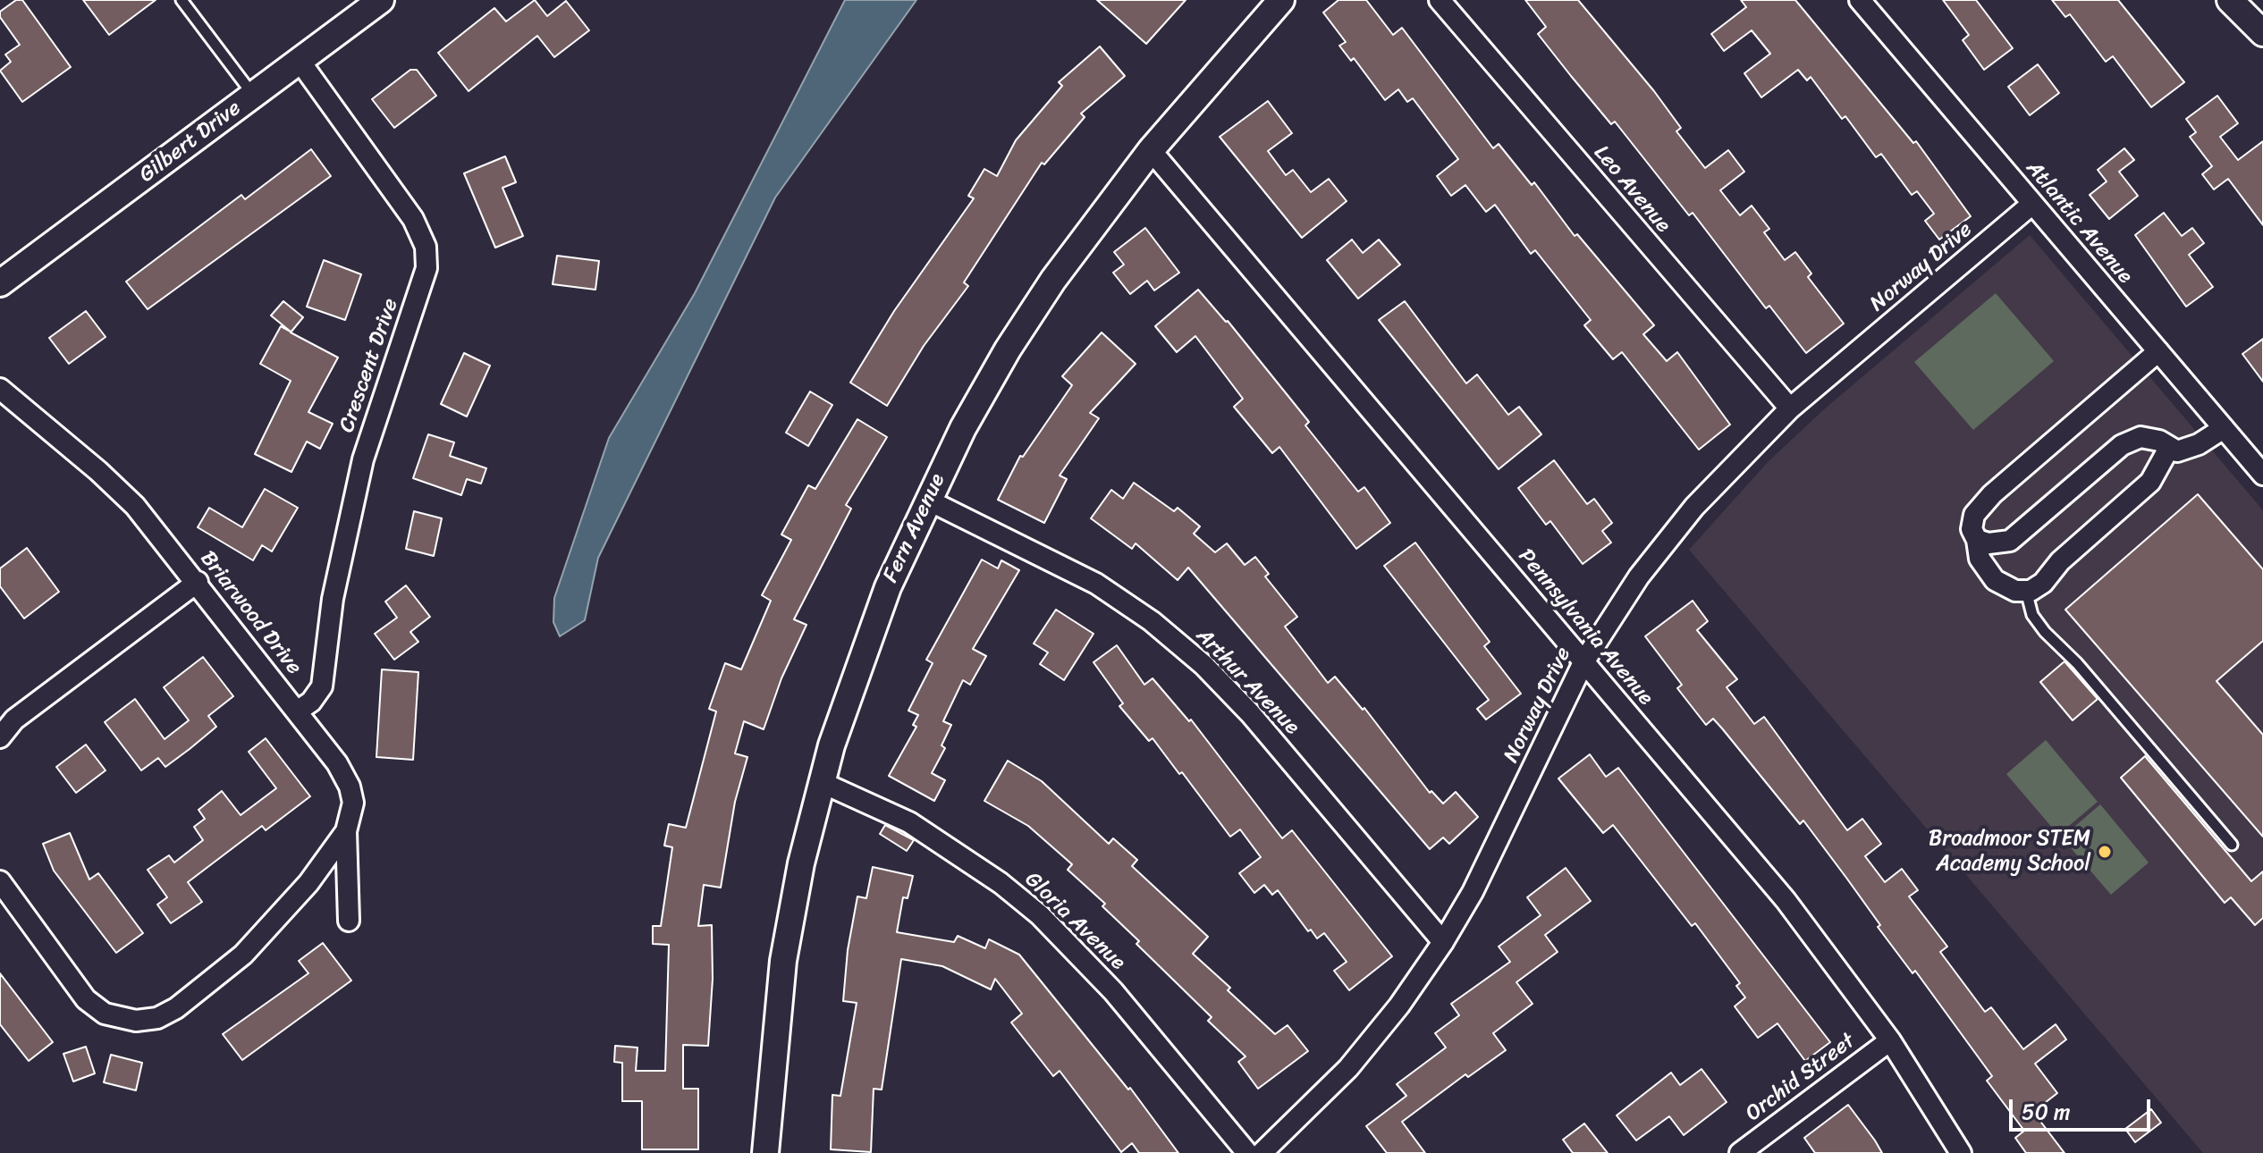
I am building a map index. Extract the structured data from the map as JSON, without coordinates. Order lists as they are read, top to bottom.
{
  "streets": {
    "street": [
      "Gilbert Drive",
      "Leo Avenue",
      "Atlantic Avenue",
      "Norway Drive",
      "Crescent Drive",
      "Fern Avenue",
      "Briarwood Drive",
      "Pennsylvania Avenue",
      "Arthur Avenue",
      "Gloria Avenue",
      "Orchid Street"
    ]
  },
  "crossings": [
    ["Gilbert Drive", "Crescent Drive"],
    ["Leo Avenue", "Norway Drive"],
    ["Atlantic Avenue", "Norway Drive"],
    ["Norway Drive", "Pennsylvania Avenue"],
    ["Norway Drive", "Arthur Avenue"],
    ["Crescent Drive", "Briarwood Drive"],
    ["Fern Avenue", "Pennsylvania Avenue"],
    ["Fern Avenue", "Arthur Avenue"],
    ["Fern Avenue", "Gloria Avenue"],
    ["Pennsylvania Avenue", "Orchid Street"]
  ],
  "places": ["Broadmoor STEM Academy School"],
  "scale_bar": "50 m"
}
